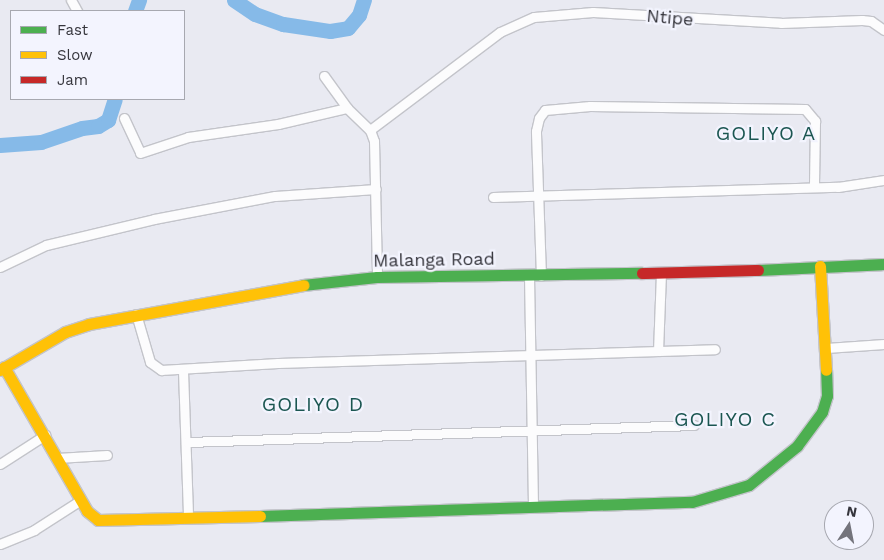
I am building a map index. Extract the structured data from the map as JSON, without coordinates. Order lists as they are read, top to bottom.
{
  "streets": {
    "street": ["Ntipe", "Malanga Road"]
  },
  "districts": ["GOLIYO A", "GOLIYO D", "GOLIYO C"],
  "legend": ["Fast", "Slow", "Jam"],
  "north": "top"
}
